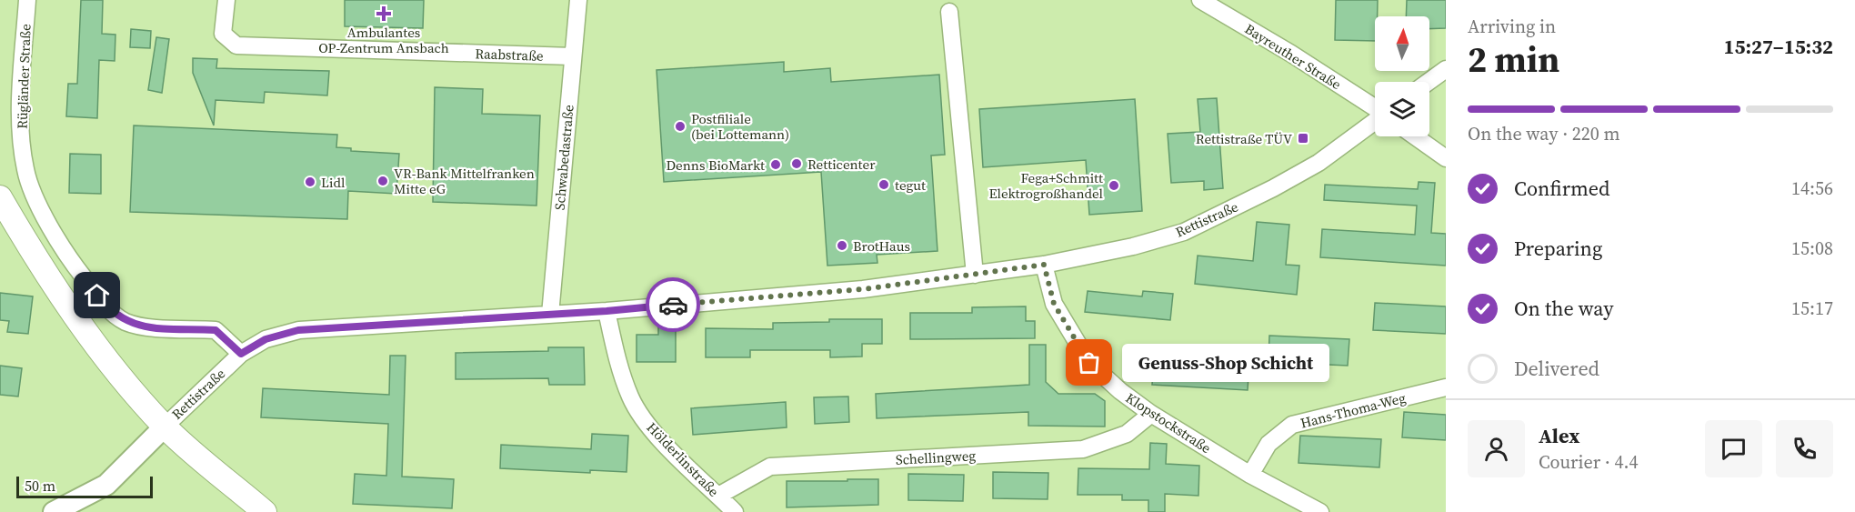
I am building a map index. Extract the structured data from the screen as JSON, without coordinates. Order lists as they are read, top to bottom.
{
  "streets": {
    "street": [
      "Raabstraße",
      "Bayreuther Straße",
      "Rügländer Straße",
      "Schwabedastraße",
      "Rettistraße",
      "Hans-Thoma-Weg",
      "Klopstockstraße",
      "Schellingweg",
      "Hölderlinstraße"
    ]
  },
  "crossings": [
    ["Raabstraße", "Schwabedastraße"],
    ["Rügländer Straße", "Rettistraße"],
    ["Schwabedastraße", "Rettistraße"],
    ["Rettistraße", "Klopstockstraße"],
    ["Rettistraße", "Hölderlinstraße"],
    ["Hans-Thoma-Weg", "Klopstockstraße"],
    ["Klopstockstraße", "Schellingweg"],
    ["Schellingweg", "Hölderlinstraße"]
  ],
  "places": {
    "health": ["Ambulantes OP-Zentrum Ansbach"],
    "other": [
      "Postfiliale (bei Lottemann)",
      "Retticenter",
      "Denns BioMarkt",
      "VR-Bank Mittelfranken Mitte eG",
      "Lidl",
      "tegut",
      "Fega+Schmitt Elektrogroßhandel",
      "BrotHaus",
      "Genuss-Shop Schicht"
    ],
    "transit": ["Rettistraße TÜV"]
  },
  "scale_bar": "50 m",
  "north": "top",
  "page": {
    "heading": ["2 min", "Arriving in", "15:27–15:32"],
    "panel": ["Alex", "Courier · 4.4"],
    "bar": "On the way · 220 m",
    "list": [
      ["Confirmed", "14:56"],
      ["Preparing", "15:08"],
      ["On the way", "15:17"],
      "Delivered"
    ],
    "bubble": "Genuss-Shop Schicht",
    "scale": "50 m"
  }
}
